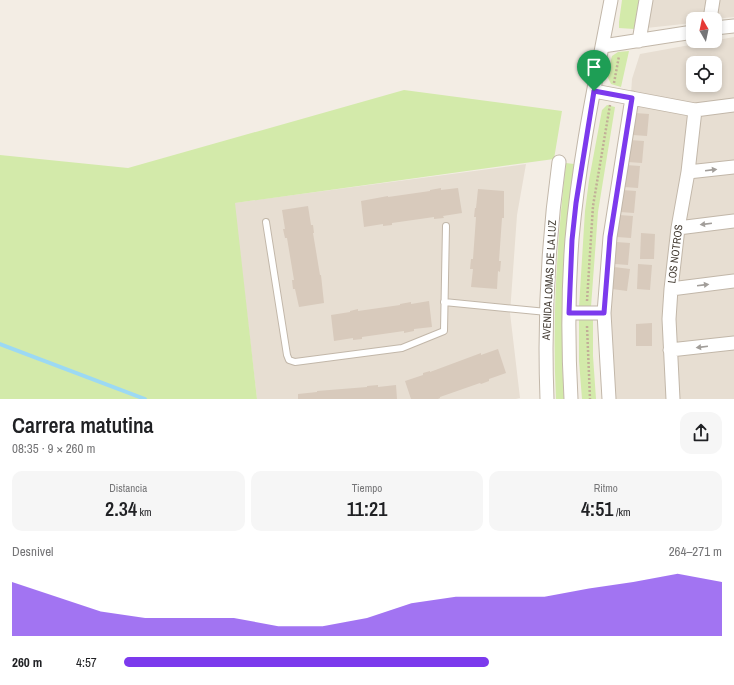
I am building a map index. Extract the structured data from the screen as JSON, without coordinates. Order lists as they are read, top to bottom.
{
  "streets": {
    "street": ["LOS NOTROS", "AVENIDA LOMAS DE LA LUZ"]
  },
  "north": "top",
  "page": {
    "heading": ["Carrera matutina", "08:35 · 9 × 260 m"],
    "stats": [
      ["Distancia", "2.34 km"],
      ["Tiempo", "11:21"],
      ["Ritmo", "4:51 /km"]
    ],
    "chart": ["Desnivel", "264–271 m"],
    "list": [
      {
        "name": "260 m",
        "note": "4:57"
      }
    ]
  }
}
